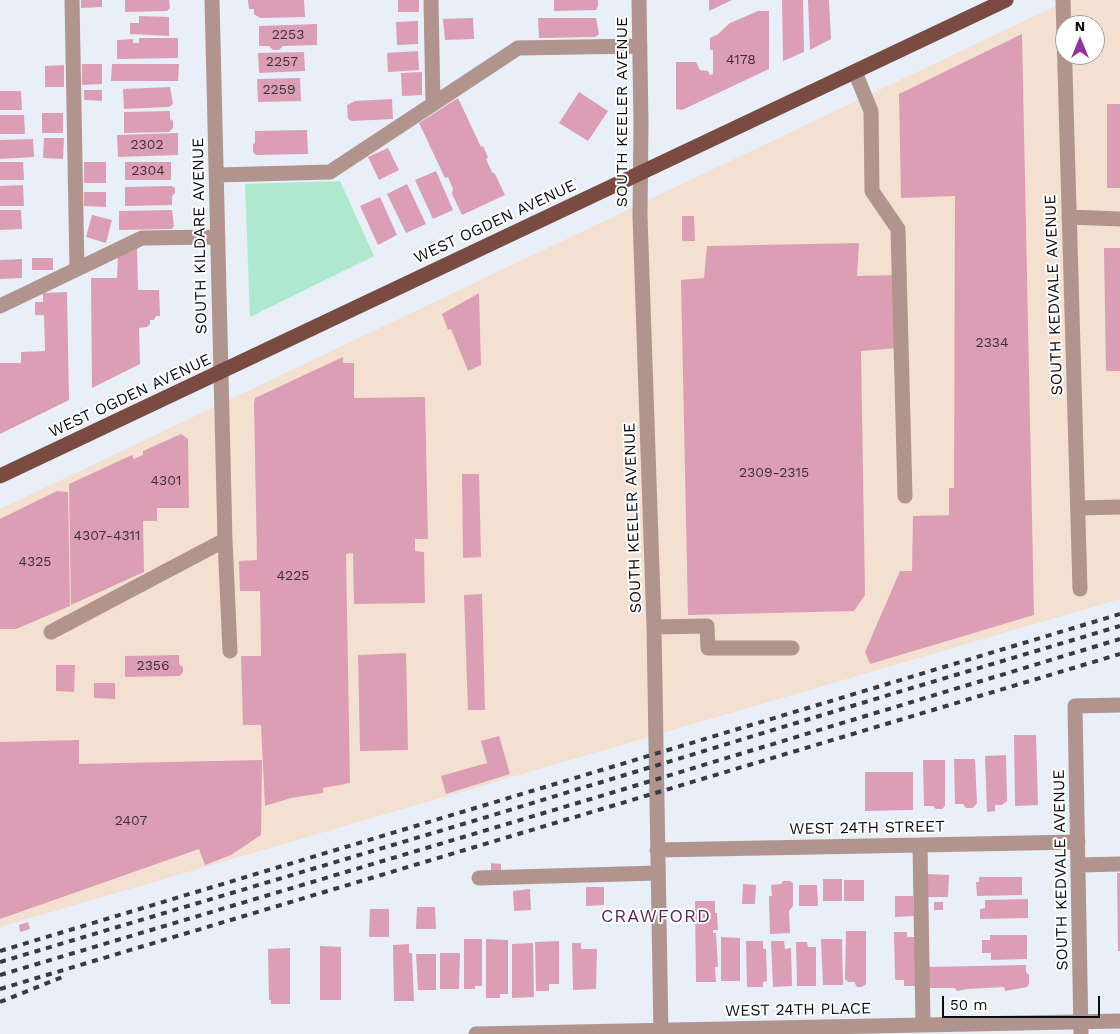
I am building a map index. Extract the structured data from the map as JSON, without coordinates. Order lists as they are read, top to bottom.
{
  "streets": {
    "main road": ["WEST OGDEN AVENUE"],
    "street": [
      "SOUTH KEELER AVENUE",
      "SOUTH KILDARE AVENUE",
      "SOUTH KEDVALE AVENUE",
      "WEST 24TH STREET",
      "WEST 24TH PLACE"
    ]
  },
  "crossings": [
    ["SOUTH KEELER AVENUE", "WEST OGDEN AVENUE"],
    ["SOUTH KEELER AVENUE", "WEST 24TH STREET"],
    ["SOUTH KEELER AVENUE", "WEST 24TH PLACE"],
    ["WEST OGDEN AVENUE", "SOUTH KILDARE AVENUE"],
    ["SOUTH KEDVALE AVENUE", "WEST 24TH STREET"],
    ["SOUTH KEDVALE AVENUE", "WEST 24TH PLACE"]
  ],
  "districts": ["CRAWFORD"],
  "house_numbers": [
    "2253",
    "4178",
    "2257",
    "2259",
    "2302",
    "2304",
    "2334",
    "2309-2315",
    "4301",
    "4307-4311",
    "4325",
    "4225",
    "2356",
    "2407"
  ],
  "scale_bar": "50 m",
  "north": "top"
}
